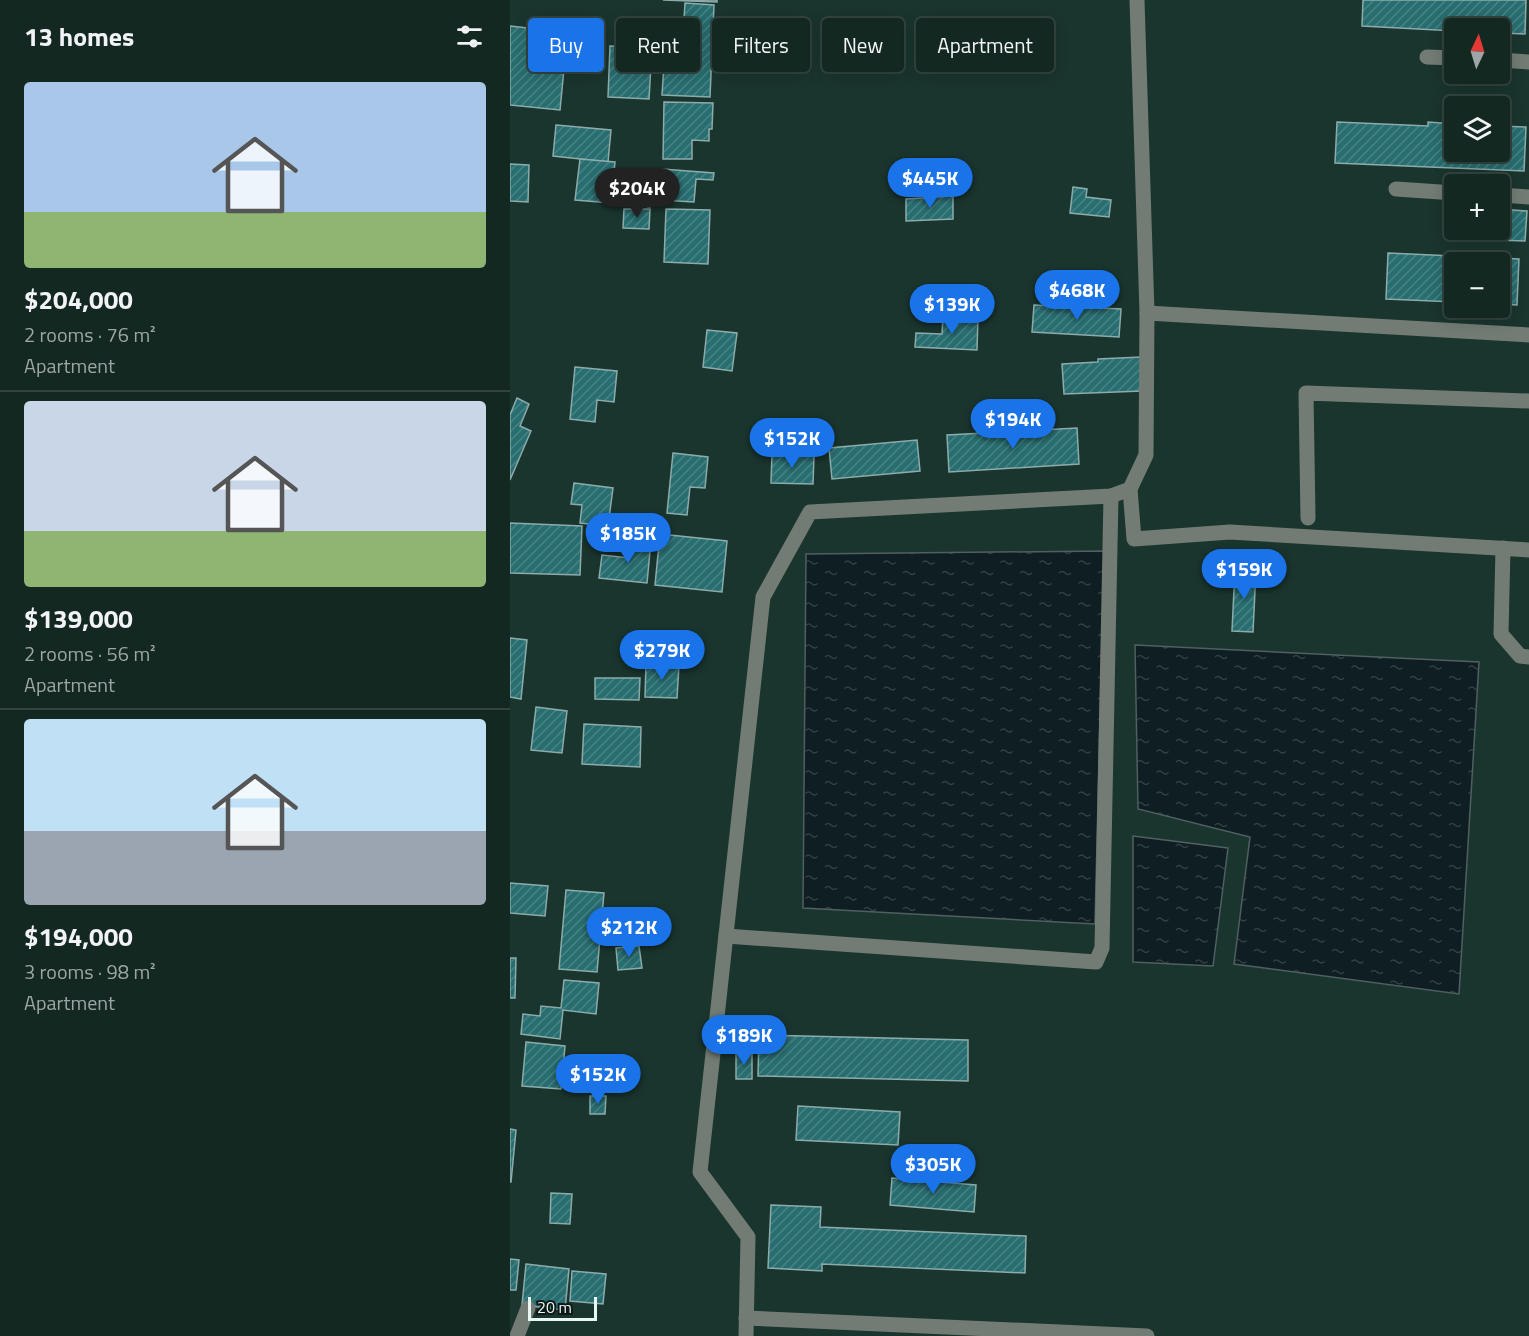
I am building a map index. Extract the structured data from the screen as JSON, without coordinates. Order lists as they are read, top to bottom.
{
  "scale_bar": "20 m",
  "north": "top",
  "page": {
    "heading": "13 homes",
    "map_buttons": ["+", "−"],
    "chip": [
      "Buy",
      "Rent",
      "Filters",
      "New",
      "Apartment"
    ],
    "list": [
      {
        "name": "$204,000",
        "note": "2 rooms · 76 m² · Apartment"
      },
      {
        "name": "$139,000",
        "note": "2 rooms · 56 m² · Apartment"
      },
      {
        "name": "$194,000",
        "note": "3 rooms · 98 m² · Apartment"
      }
    ],
    "price": [
      "$445K",
      "$204K",
      "$468K",
      "$139K",
      "$194K",
      "$152K",
      "$185K",
      "$159K",
      "$279K",
      "$212K",
      "$189K",
      "$152K",
      "$305K"
    ],
    "scale": "20 m"
  }
}
